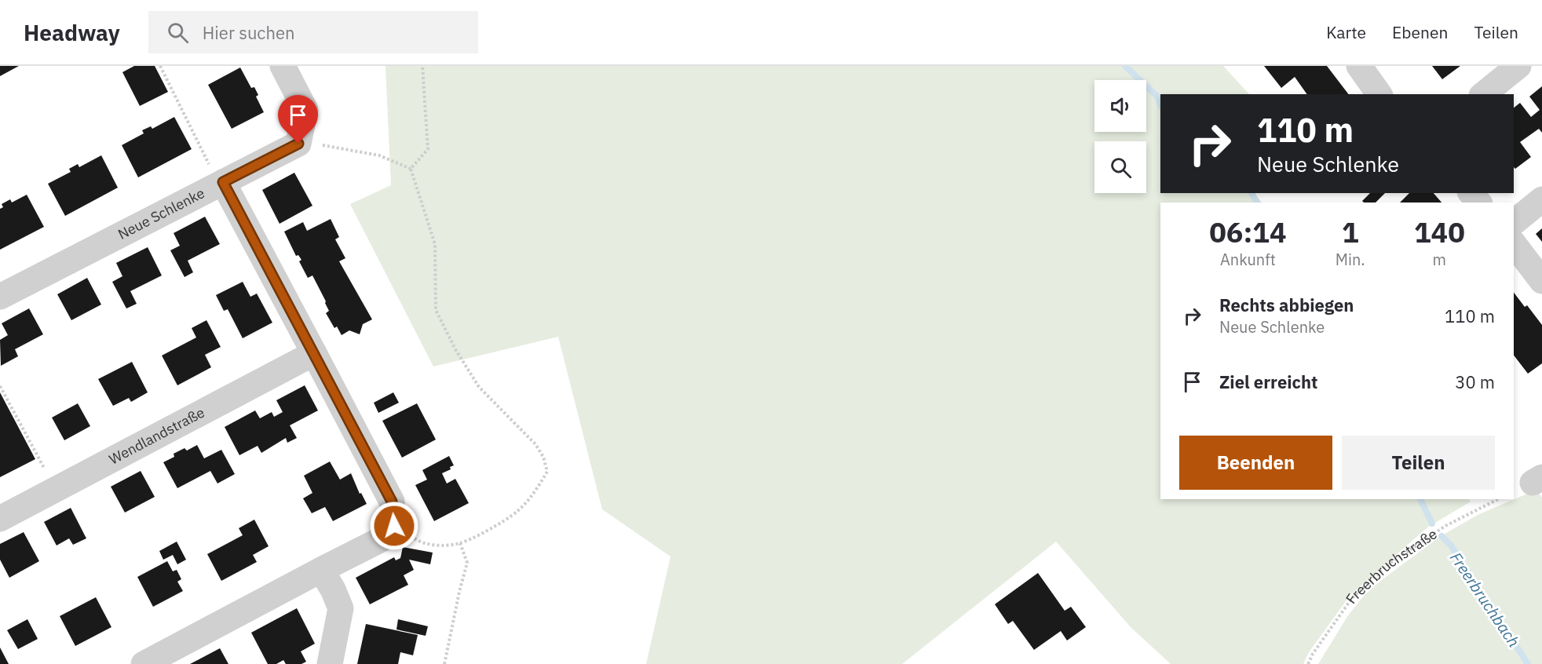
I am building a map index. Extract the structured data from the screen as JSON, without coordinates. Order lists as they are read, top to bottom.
{
  "streets": {
    "street": ["Neue Schlenke", "Wendlandstraße"],
    "path": ["Freerbruchstraße"]
  },
  "water": ["Freerbruchbach"],
  "page": {
    "header": "Headway",
    "search": "Hier suchen",
    "nav": ["Karte", "Ebenen", "Teilen"],
    "turn": ["110 m", "Neue Schlenke"],
    "eta": [
      "06:14",
      "Ankunft",
      "1",
      "Min.",
      "140",
      "m"
    ],
    "list": [
      {
        "name": "Rechts abbiegen",
        "note": "Neue Schlenke",
        "value": "110 m"
      },
      {
        "name": "Ziel erreicht",
        "value": "30 m"
      }
    ],
    "buttons": ["Beenden", "Teilen"]
  }
}
